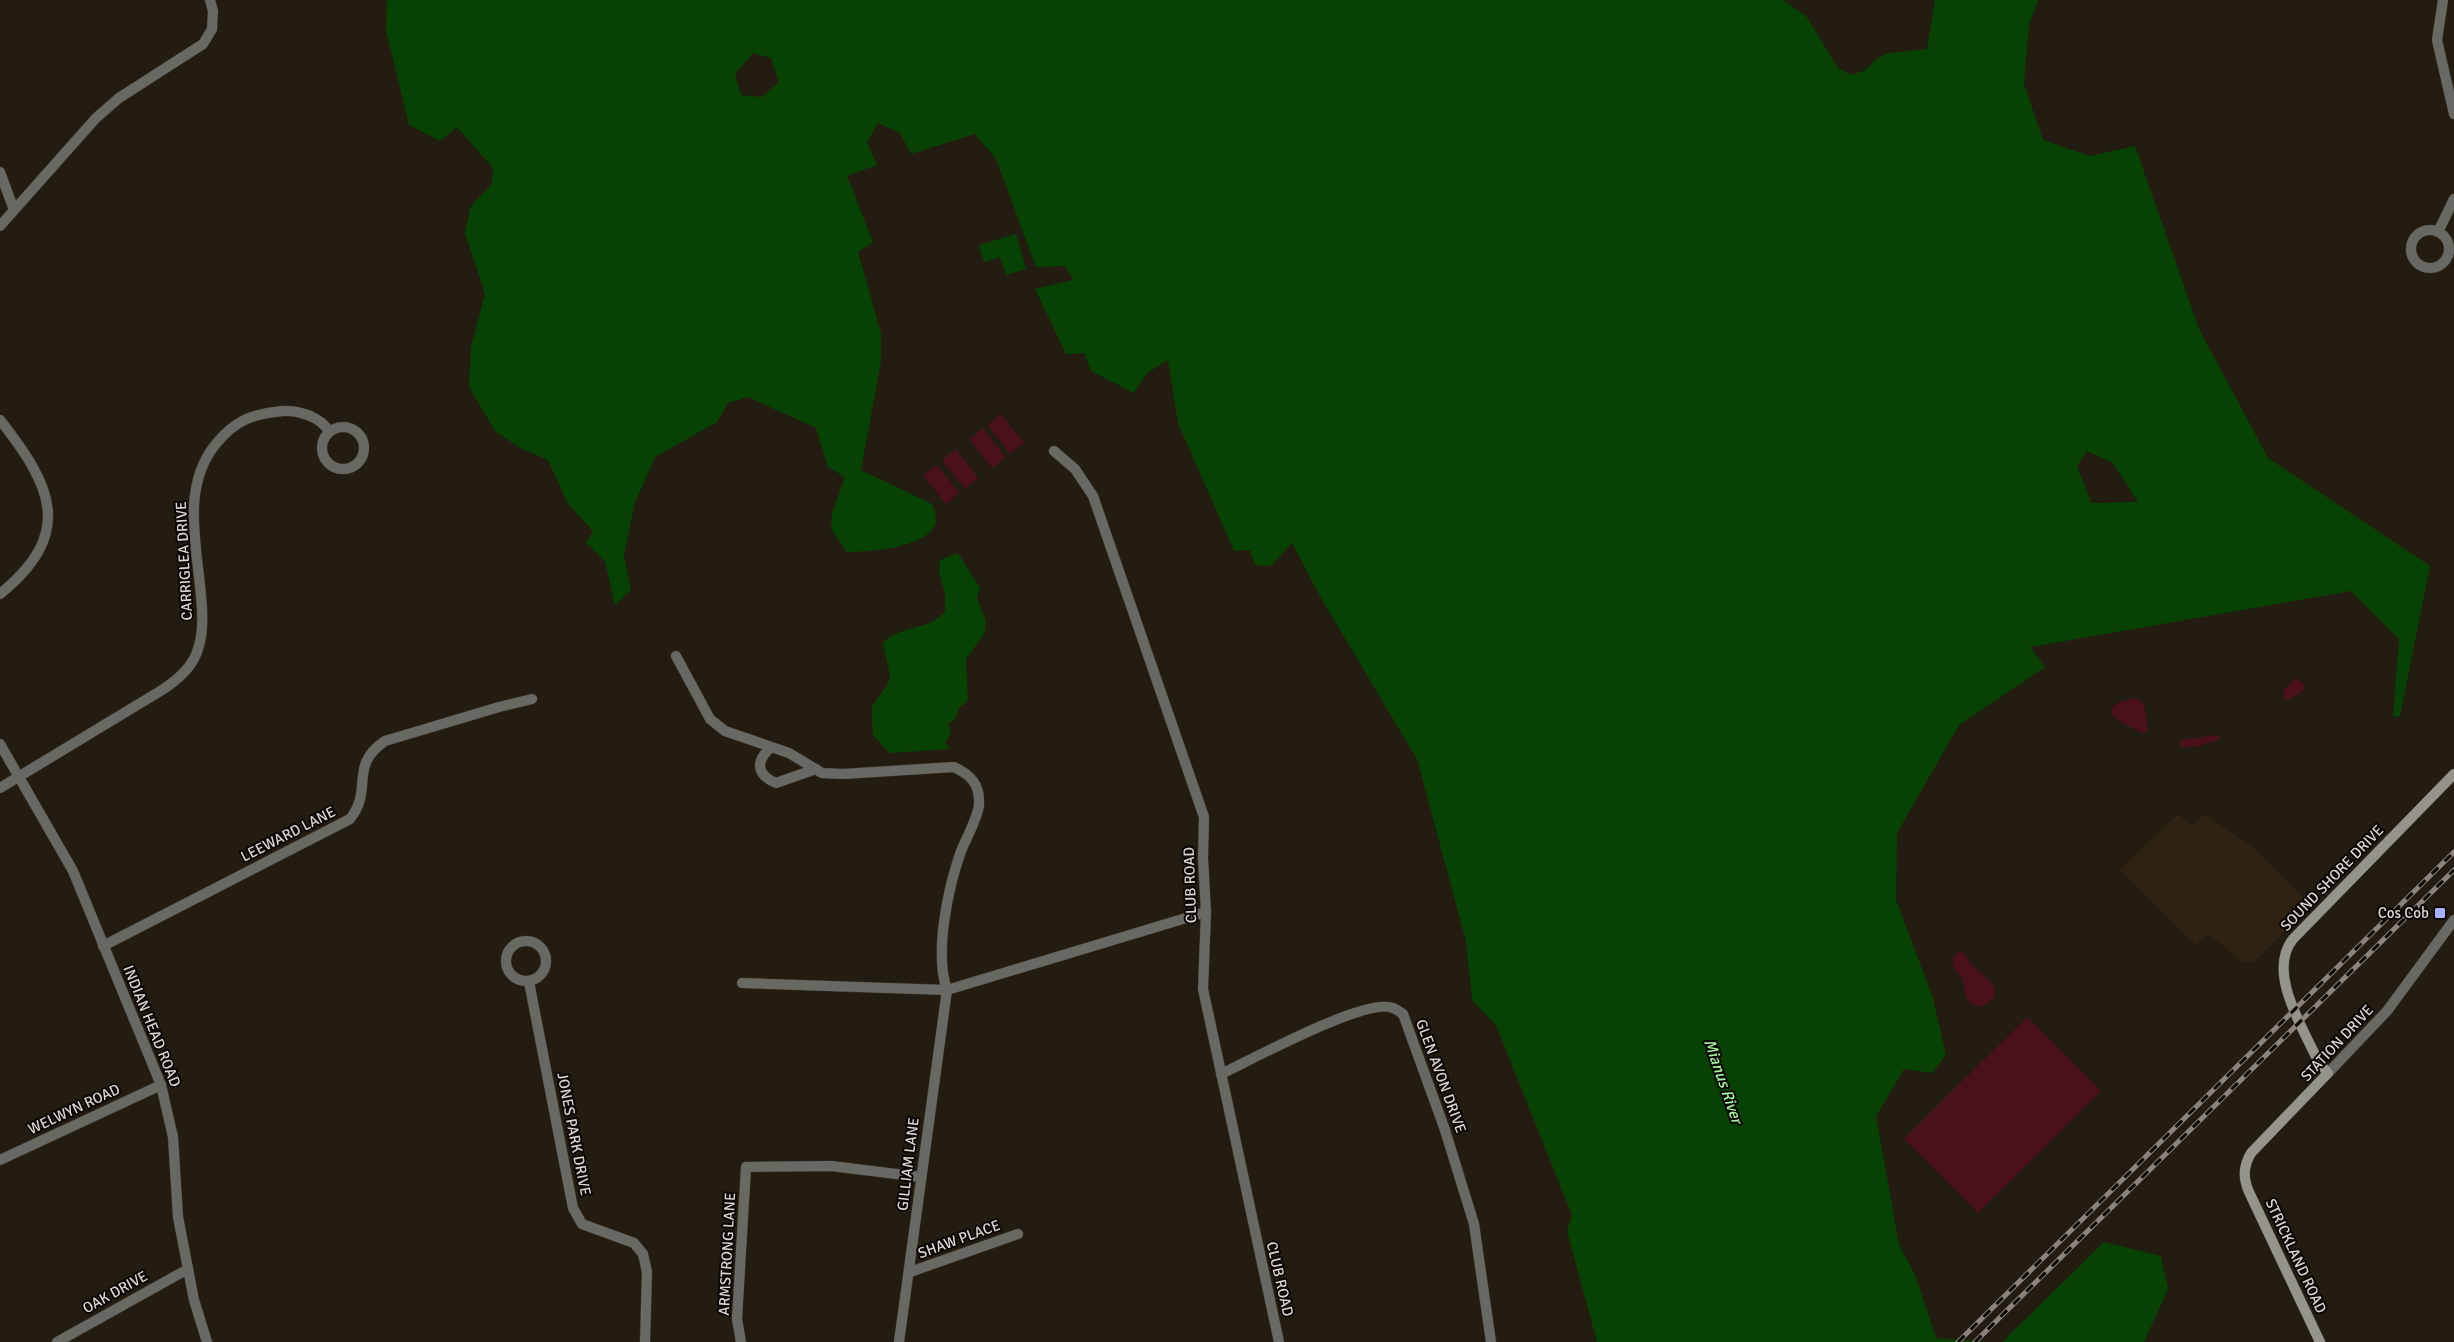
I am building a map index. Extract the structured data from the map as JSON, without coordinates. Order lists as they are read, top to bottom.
{
  "streets": {
    "main road": ["SOUND SHORE DRIVE", "STATION DRIVE", "STRICKLAND ROAD"],
    "street": [
      "CARRIGLEA DRIVE",
      "LEEWARD LANE",
      "CLUB ROAD",
      "INDIAN HEAD ROAD",
      "GLEN AVON DRIVE",
      "WELWYN ROAD",
      "JONES PARK DRIVE",
      "GILLIAM LANE",
      "SHAW PLACE",
      "ARMSTRONG LANE",
      "OAK DRIVE"
    ]
  },
  "crossings": [
    ["CARRIGLEA DRIVE", "INDIAN HEAD ROAD"],
    ["LEEWARD LANE", "INDIAN HEAD ROAD"],
    ["SOUND SHORE DRIVE", "STATION DRIVE"],
    ["CLUB ROAD", "GLEN AVON DRIVE"],
    ["INDIAN HEAD ROAD", "WELWYN ROAD"],
    ["INDIAN HEAD ROAD", "OAK DRIVE"],
    ["STATION DRIVE", "STRICKLAND ROAD"],
    ["GILLIAM LANE", "SHAW PLACE"],
    ["GILLIAM LANE", "ARMSTRONG LANE"]
  ],
  "water": ["Mianus River"],
  "places": {
    "transit": ["Cos Cob"]
  }
}
